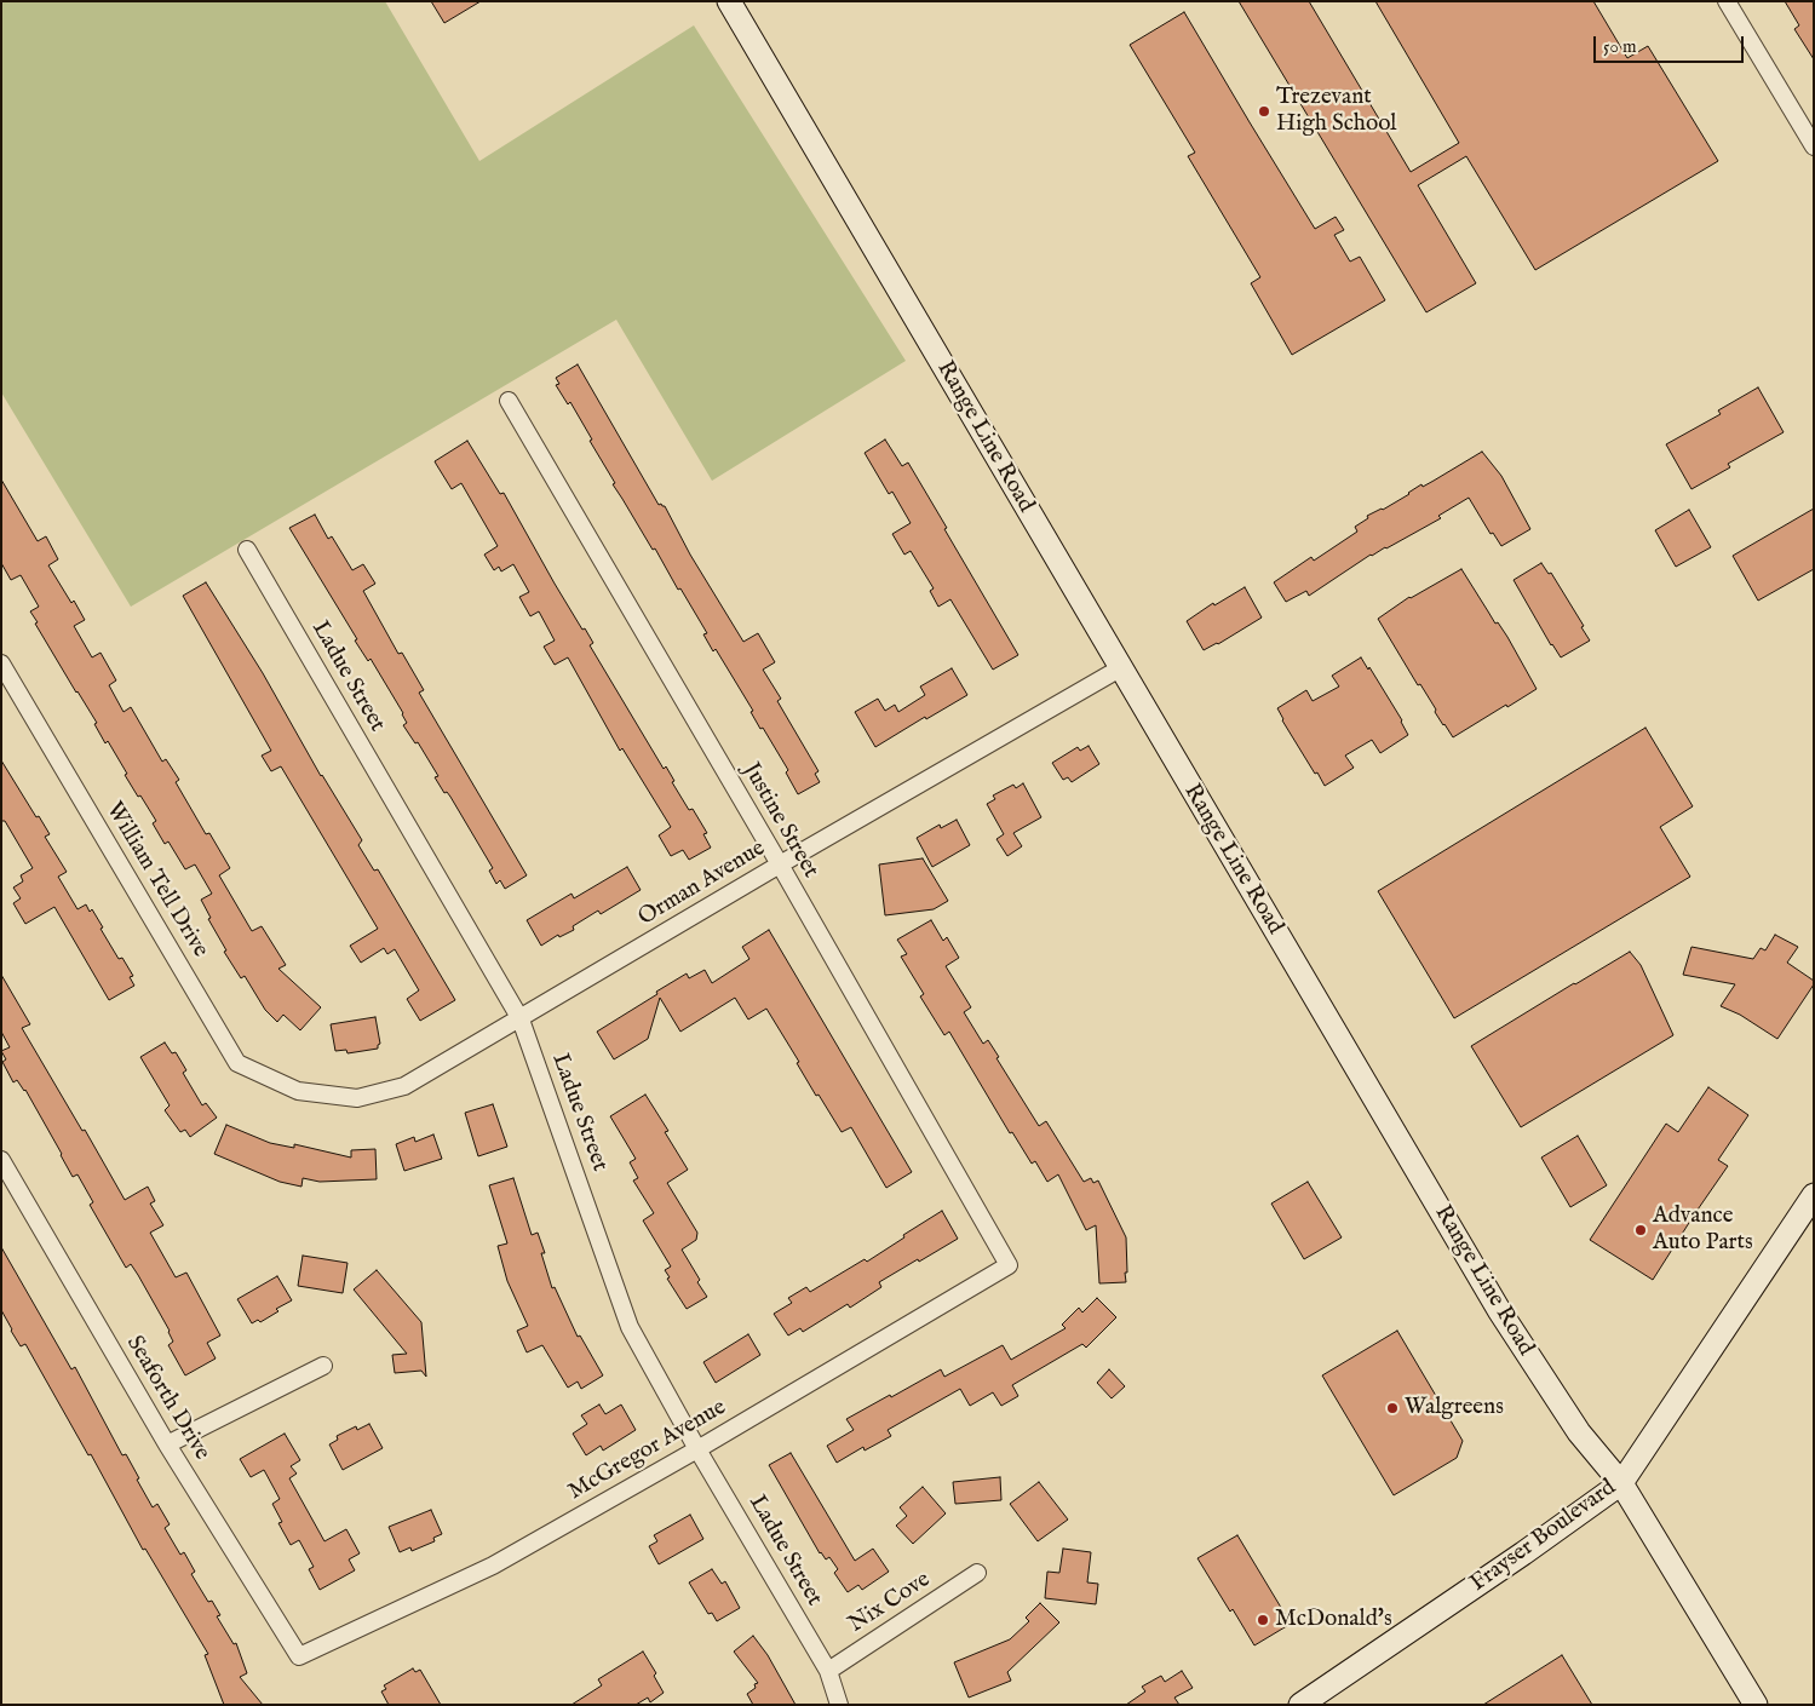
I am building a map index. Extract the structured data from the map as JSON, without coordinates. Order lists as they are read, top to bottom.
{
  "streets": {
    "main road": ["Range Line Road", "Frayser Boulevard"],
    "street": [
      "Ladue Street",
      "Justine Street",
      "William Tell Drive",
      "Orman Avenue",
      "Seaforth Drive",
      "McGregor Avenue",
      "Nix Cove"
    ]
  },
  "crossings": [
    ["Range Line Road", "Orman Avenue"],
    ["Range Line Road", "Frayser Boulevard"],
    ["Ladue Street", "Orman Avenue"],
    ["Ladue Street", "McGregor Avenue"],
    ["Ladue Street", "Nix Cove"],
    ["Justine Street", "Orman Avenue"],
    ["Justine Street", "McGregor Avenue"],
    ["William Tell Drive", "Orman Avenue"],
    ["Seaforth Drive", "McGregor Avenue"]
  ],
  "places": [
    "Trezevant High School",
    "Advance Auto Parts",
    "Walgreens",
    "McDonald's"
  ],
  "scale_bar": "50 m"
}
